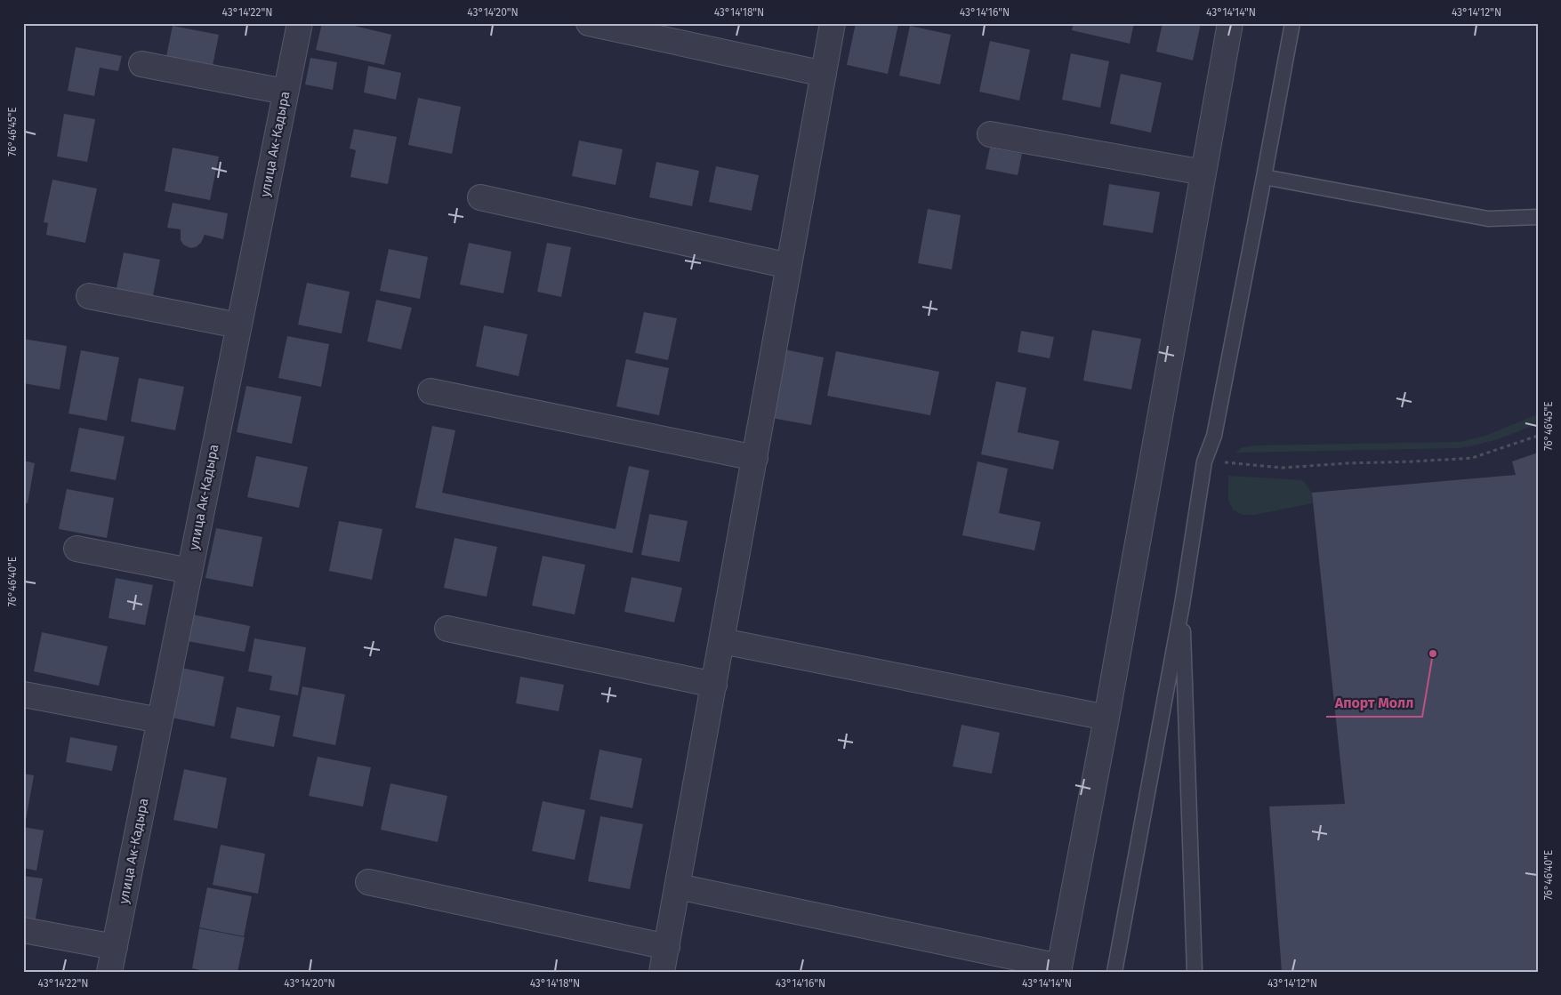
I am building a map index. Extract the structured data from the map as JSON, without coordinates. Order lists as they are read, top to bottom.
{
  "streets": {
    "street": ["улица Ак-Кадыра"]
  },
  "places": ["Апорт Молл"],
  "coordinates": [
    "43°14'22\"N",
    "43°14'20\"N",
    "43°14'18\"N",
    "43°14'16\"N",
    "43°14'14\"N",
    "43°14'12\"N",
    "76°46'45\"E",
    "76°46'40\"E"
  ]
}
